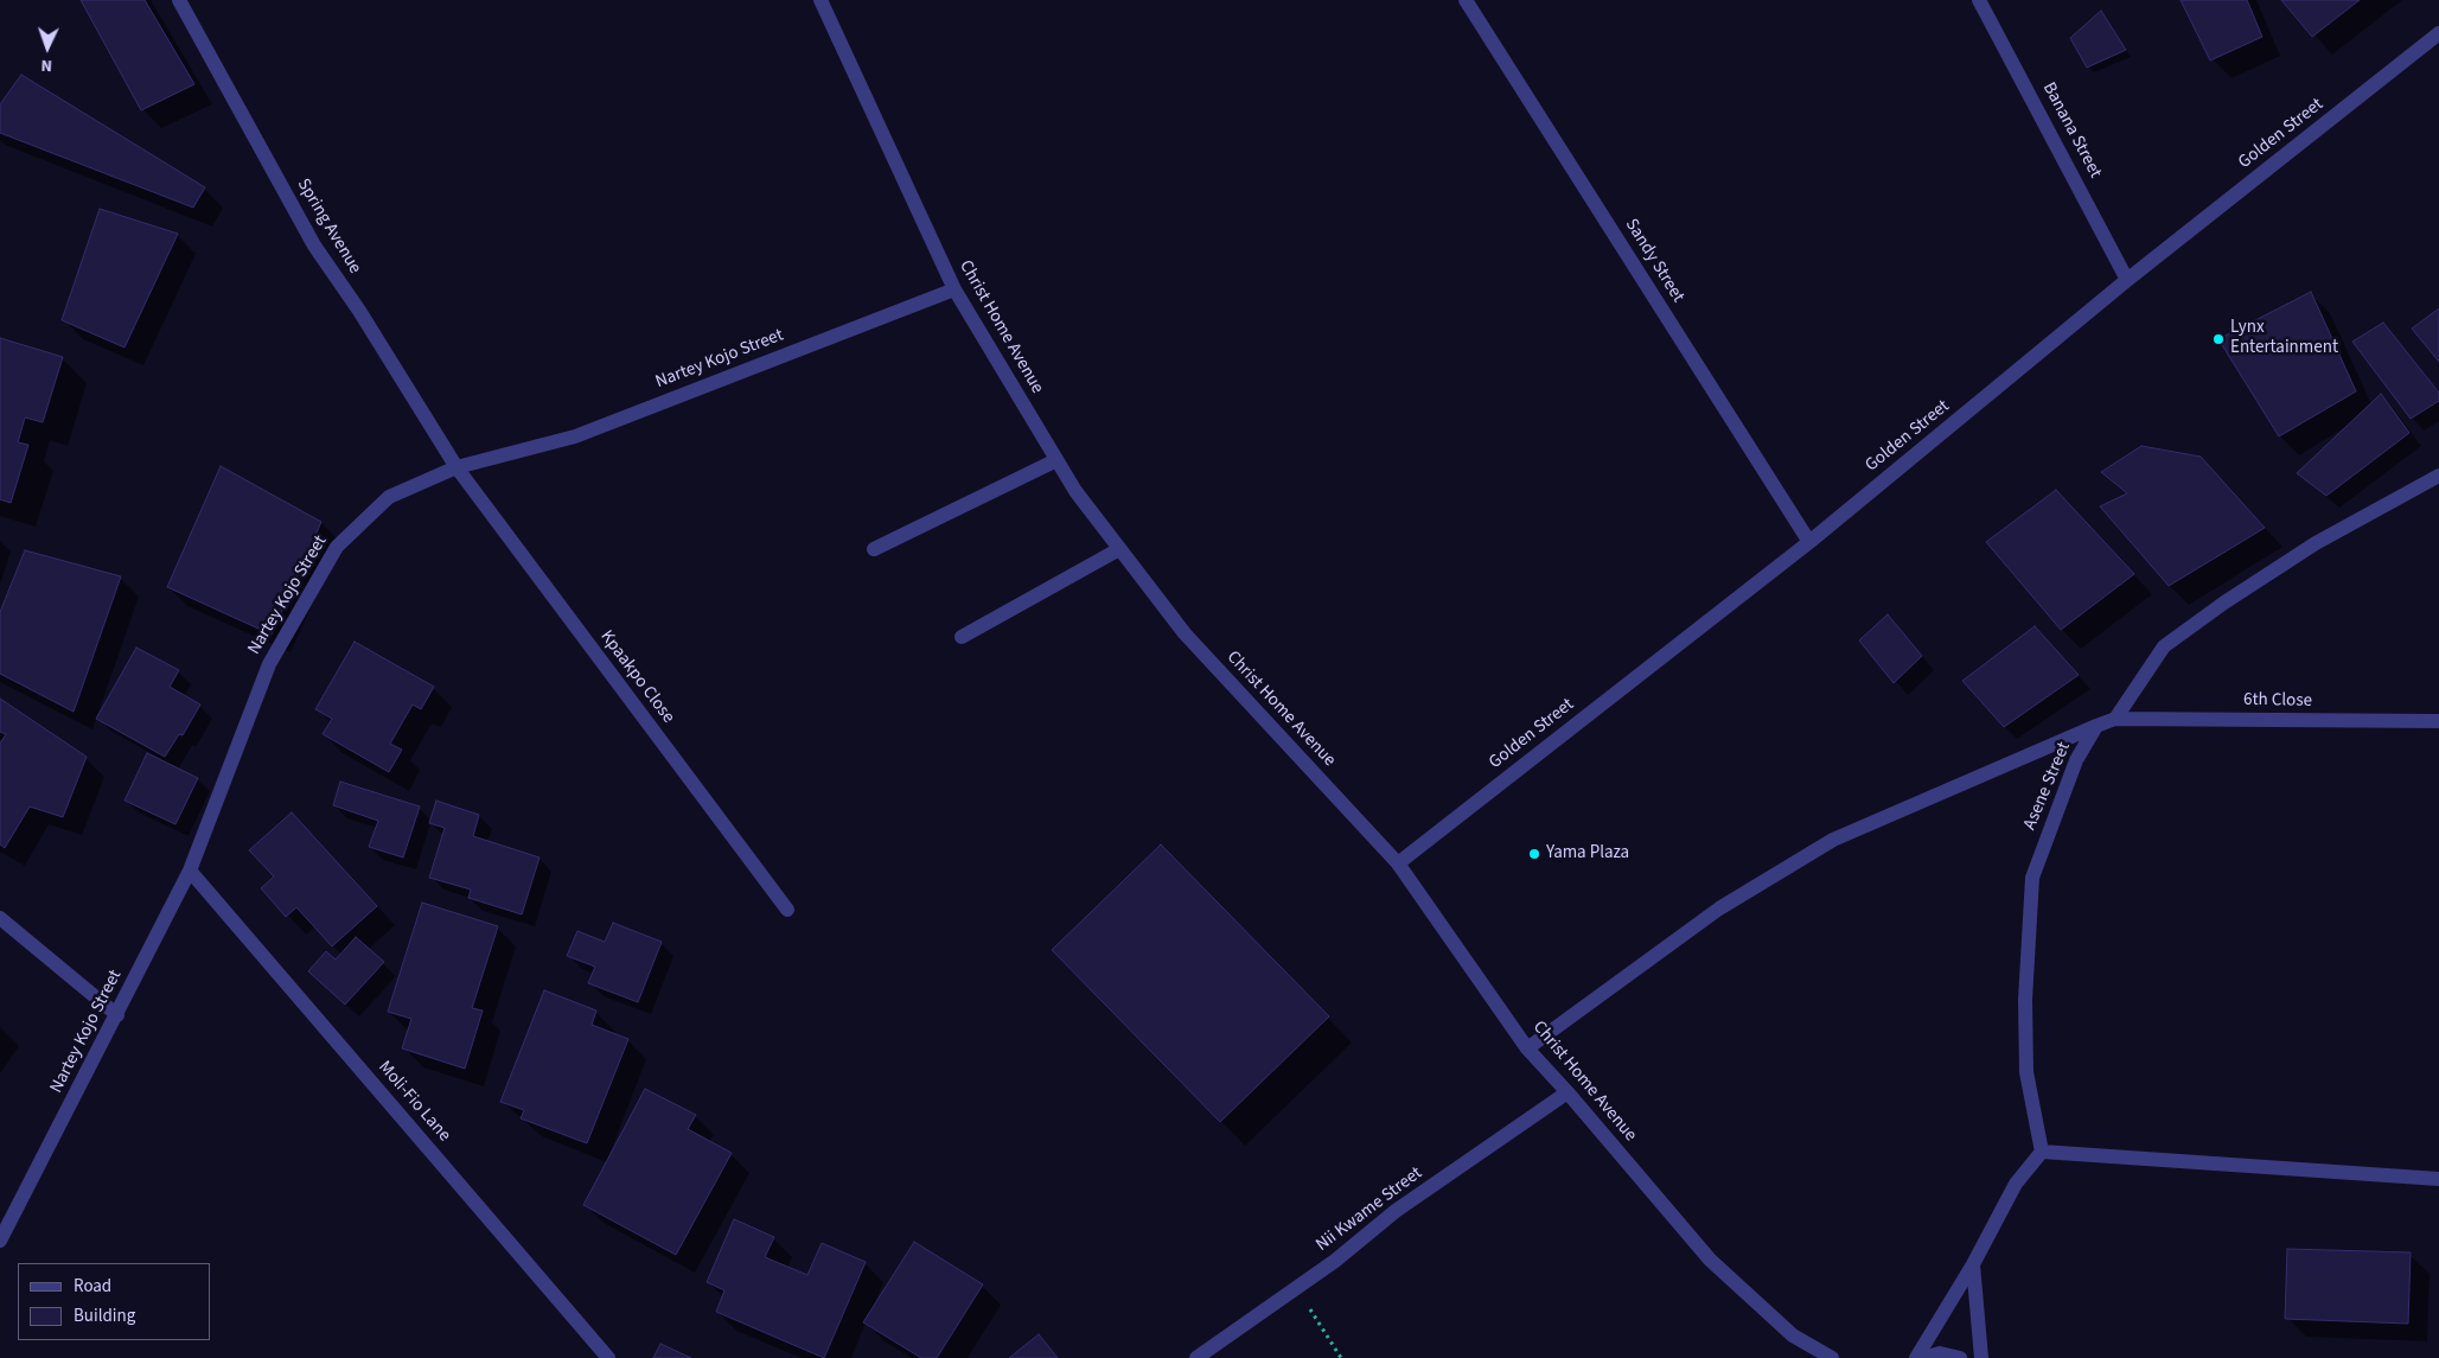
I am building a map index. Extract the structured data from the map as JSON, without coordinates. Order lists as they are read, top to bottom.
{
  "streets": {
    "street": [
      "Banana Street",
      "Golden Street",
      "Spring Avenue",
      "Sandy Street",
      "Christ Home Avenue",
      "Nartey Kojo Street",
      "Kpaakpo Close",
      "6th Close",
      "Asene Street",
      "Moli-Fio Lane",
      "Nii Kwame Street"
    ]
  },
  "crossings": [
    ["Banana Street", "Golden Street"],
    ["Golden Street", "Sandy Street"],
    ["Golden Street", "Christ Home Avenue"],
    ["Spring Avenue", "Nartey Kojo Street"],
    ["Spring Avenue", "Kpaakpo Close"],
    ["Christ Home Avenue", "Nartey Kojo Street"],
    ["Christ Home Avenue", "Nii Kwame Street"],
    ["Nartey Kojo Street", "Kpaakpo Close"],
    ["Nartey Kojo Street", "Moli-Fio Lane"]
  ],
  "places": ["Lynx Entertainment", "Yama Plaza"],
  "legend": ["Road", "Building"],
  "north": "bottom"
}
